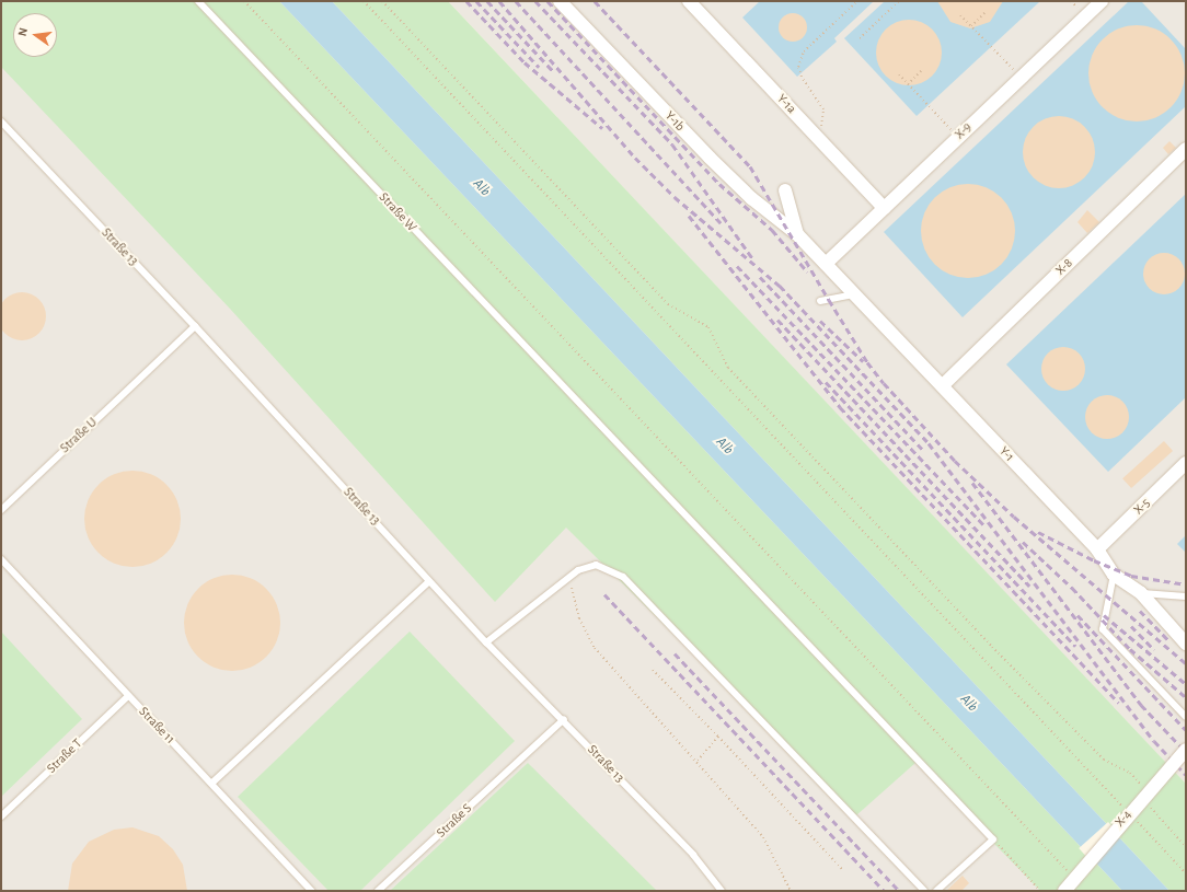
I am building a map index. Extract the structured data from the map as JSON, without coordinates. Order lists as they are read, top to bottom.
{
  "streets": {
    "street": [
      "Y-1a",
      "Y-1b",
      "X-9",
      "X-8",
      "Y-1",
      "X-5",
      "X-4"
    ],
    "lane": [
      "Straße W",
      "Straße 13",
      "Straße U",
      "Straße 11",
      "Straße T",
      "Straße S"
    ]
  },
  "crossings": [
    ["Y-1a", "X-9"],
    ["Y-1b", "X-9"],
    ["Y-1b", "Y-1"],
    ["X-9", "Y-1"],
    ["Straße 13", "Straße U"],
    ["Straße 13", "Straße S"],
    ["X-8", "Y-1"],
    ["Y-1", "X-5"],
    ["Straße 11", "Straße T"]
  ],
  "water": ["Alb"],
  "north": "left"
}
